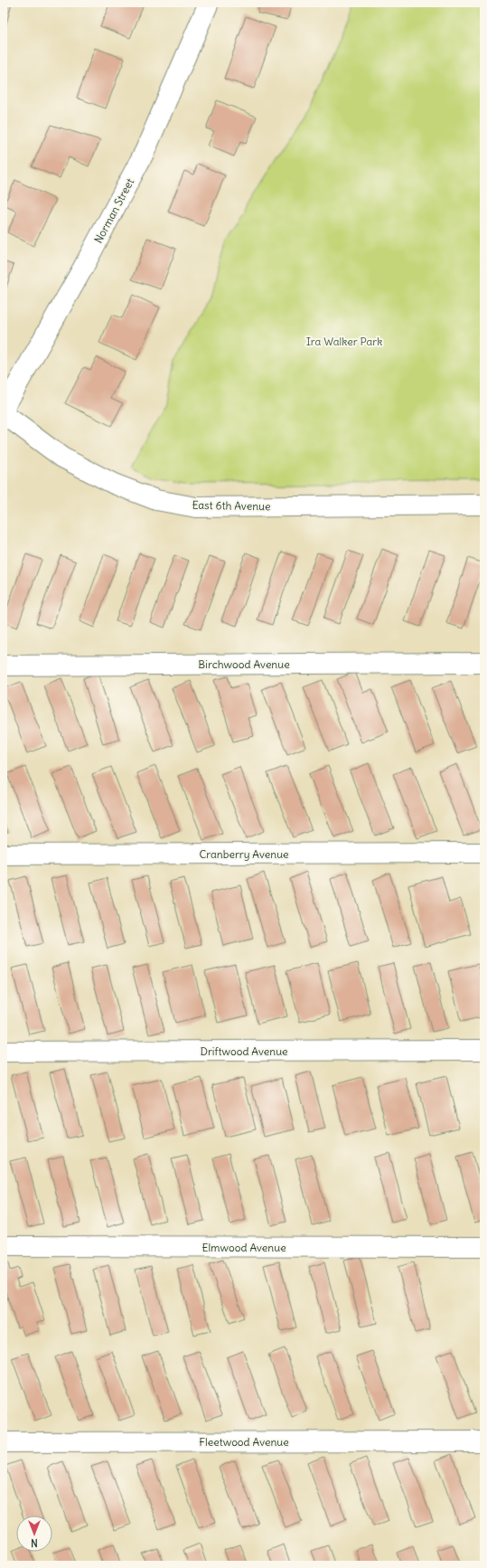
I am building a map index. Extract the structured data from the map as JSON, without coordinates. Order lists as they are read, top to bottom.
{
  "streets": {
    "street": [
      "Norman Street",
      "East 6th Avenue",
      "Birchwood Avenue",
      "Cranberry Avenue",
      "Driftwood Avenue",
      "Elmwood Avenue",
      "Fleetwood Avenue"
    ]
  },
  "parks": ["Ira Walker Park"],
  "north": "bottom"
}
